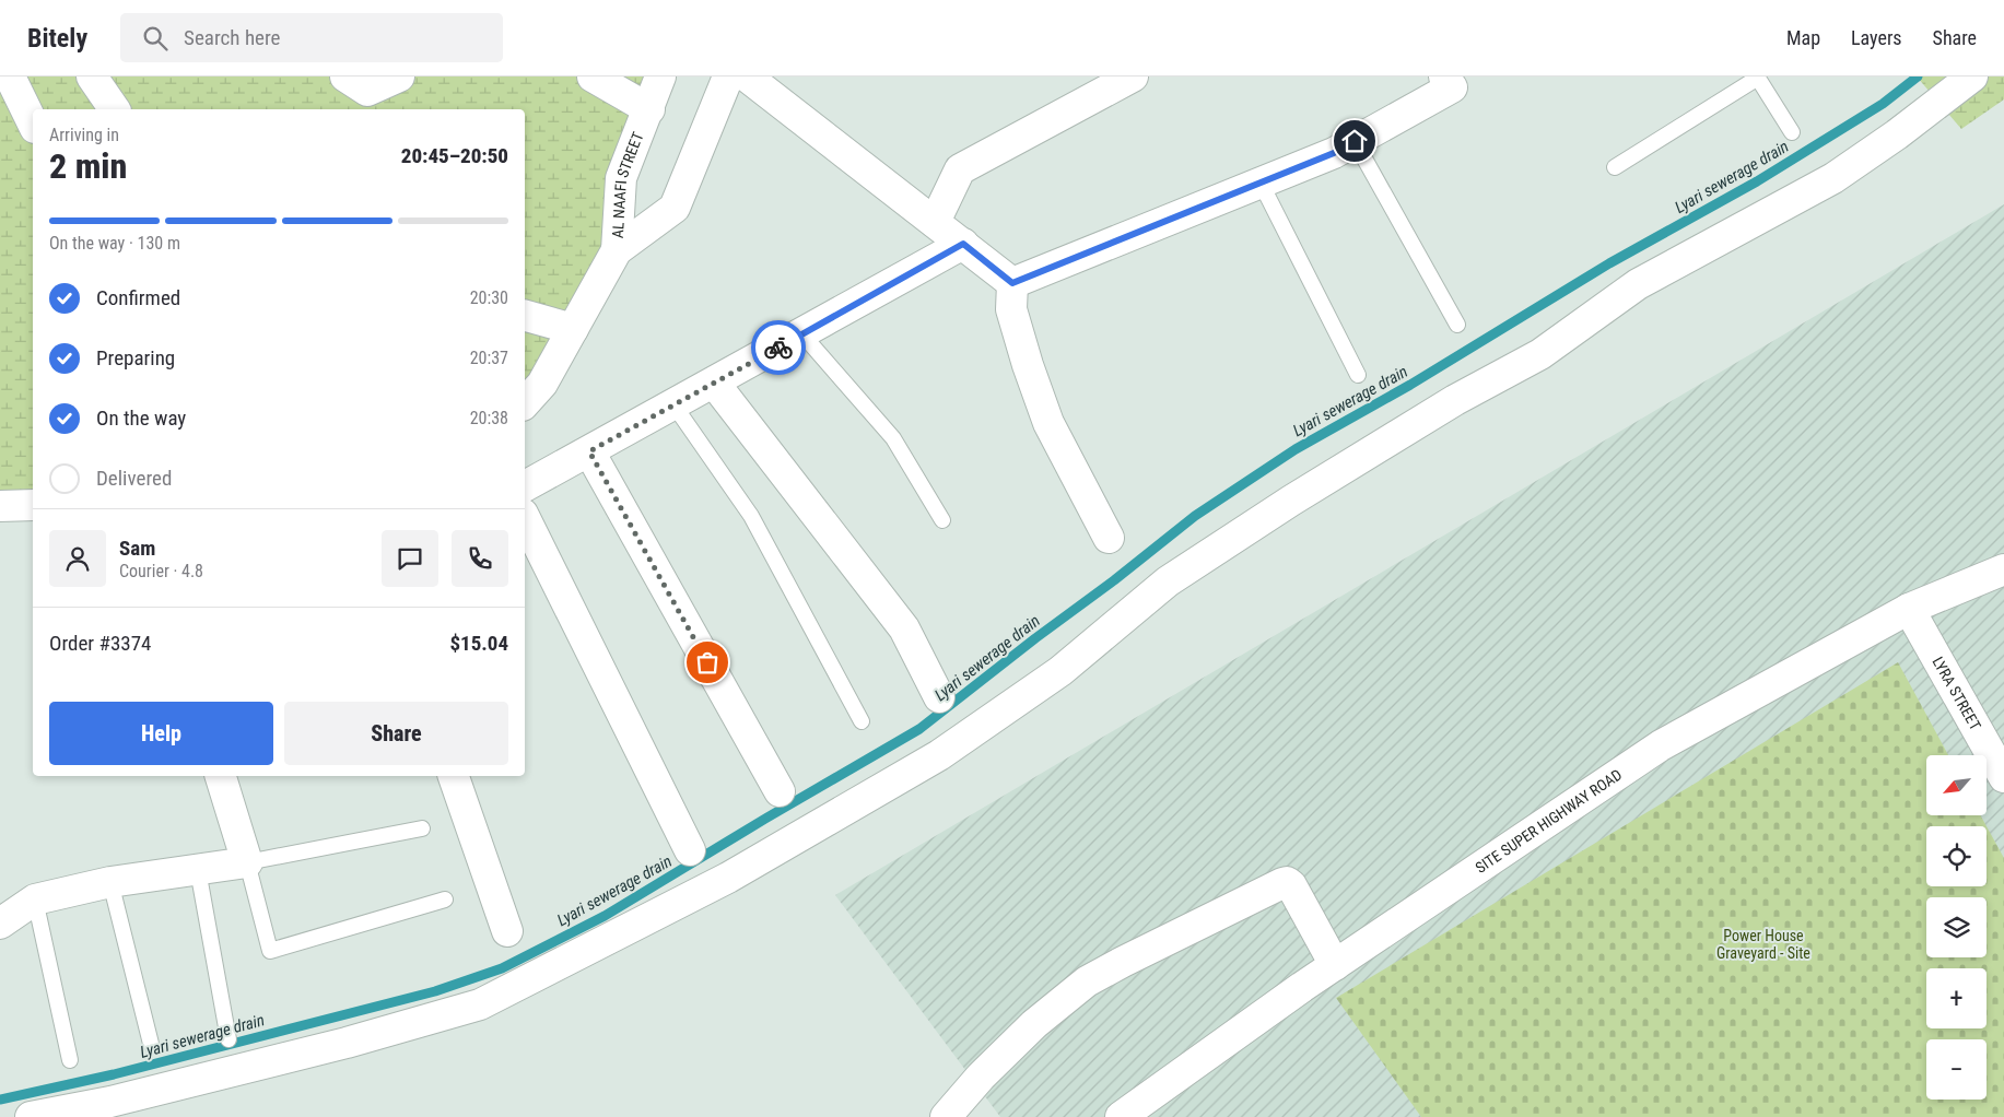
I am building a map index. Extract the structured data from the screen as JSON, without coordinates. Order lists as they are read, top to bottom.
{
  "streets": {
    "street": ["AL NAAFI STREET", "LYRA STREET", "SITE SUPER HIGHWAY ROAD"]
  },
  "crossings": [
    ["LYRA STREET", "SITE SUPER HIGHWAY ROAD"]
  ],
  "water": ["Lyari sewerage drain"],
  "parks": ["Power House Graveyard - Site"],
  "north": "bottom left",
  "page": {
    "header": "Bitely",
    "search": "Search here",
    "nav": ["Map", "Layers", "Share"],
    "heading": ["2 min", "Arriving in", "20:45–20:50"],
    "panel": [
      "Sam",
      "Courier · 4.8",
      "Order #3374",
      "$15.04"
    ],
    "bar": "On the way · 130 m",
    "list": [
      ["Confirmed", "20:30"],
      ["Preparing", "20:37"],
      ["On the way", "20:38"],
      "Delivered"
    ],
    "buttons": ["Help", "Share"],
    "map_buttons": ["+", "−"]
  }
}
